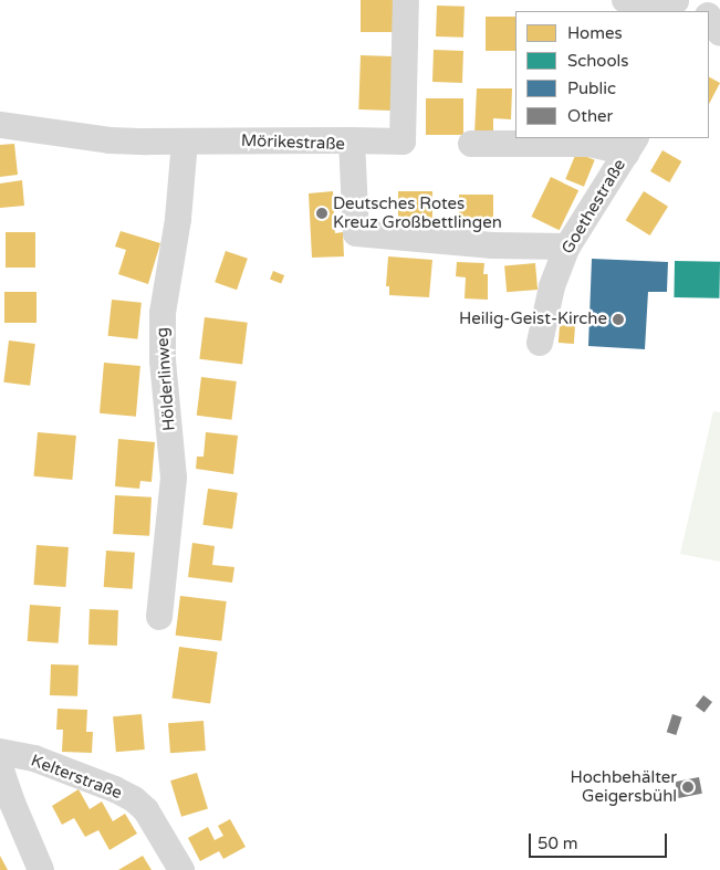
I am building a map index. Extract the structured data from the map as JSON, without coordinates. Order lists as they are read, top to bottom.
{
  "streets": {
    "street": [
      "Mörikestraße",
      "Goethestraße",
      "Hölderlinweg",
      "Kelterstraße"
    ]
  },
  "crossings": [
    ["Mörikestraße", "Goethestraße"],
    ["Mörikestraße", "Hölderlinweg"]
  ],
  "places": ["Deutsches Rotes Kreuz Großbettlingen", "Heilig-Geist-Kirche", "Hochbehälter Geigersbühl"],
  "legend": [
    "Homes",
    "Schools",
    "Public",
    "Other"
  ],
  "scale_bar": "50 m"
}
